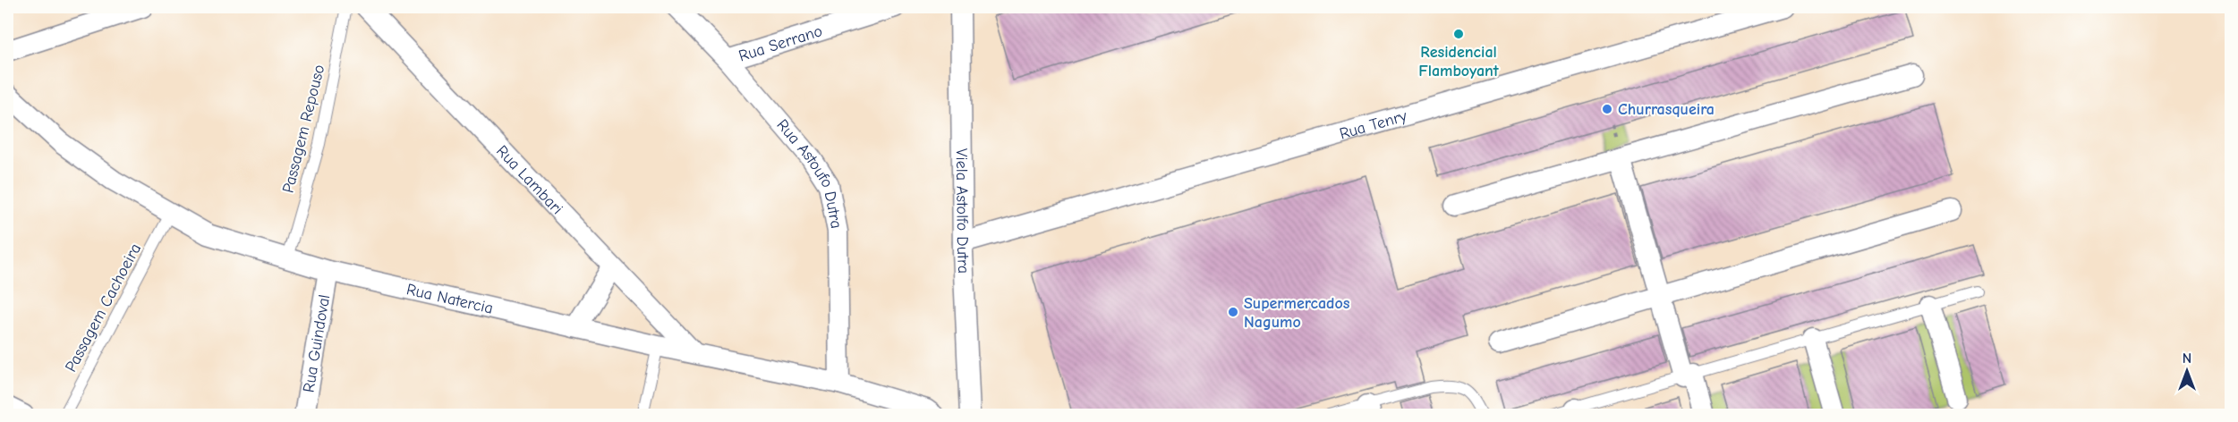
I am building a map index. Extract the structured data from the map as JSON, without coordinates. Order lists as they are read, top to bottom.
{
  "streets": {
    "street": [
      "Rua Serrano",
      "Rua Tenry",
      "Rua Astoufo Dutra",
      "Rua Lambari",
      "Viela Astolfo Dutra",
      "Rua Natercia",
      "Rua Guindoval"
    ],
    "lane": ["Passagem Repouso", "Passagem Cachoeira"]
  },
  "crossings": [
    ["Rua Serrano", "Rua Astoufo Dutra"],
    ["Rua Tenry", "Viela Astolfo Dutra"],
    ["Passagem Repouso", "Rua Natercia"],
    ["Rua Astoufo Dutra", "Rua Natercia"],
    ["Rua Lambari", "Rua Natercia"],
    ["Rua Natercia", "Passagem Cachoeira"],
    ["Rua Natercia", "Rua Guindoval"]
  ],
  "places": ["Residencial Flamboyant", "Churrasqueira", "Supermercados Nagumo"],
  "north": "top"
}
